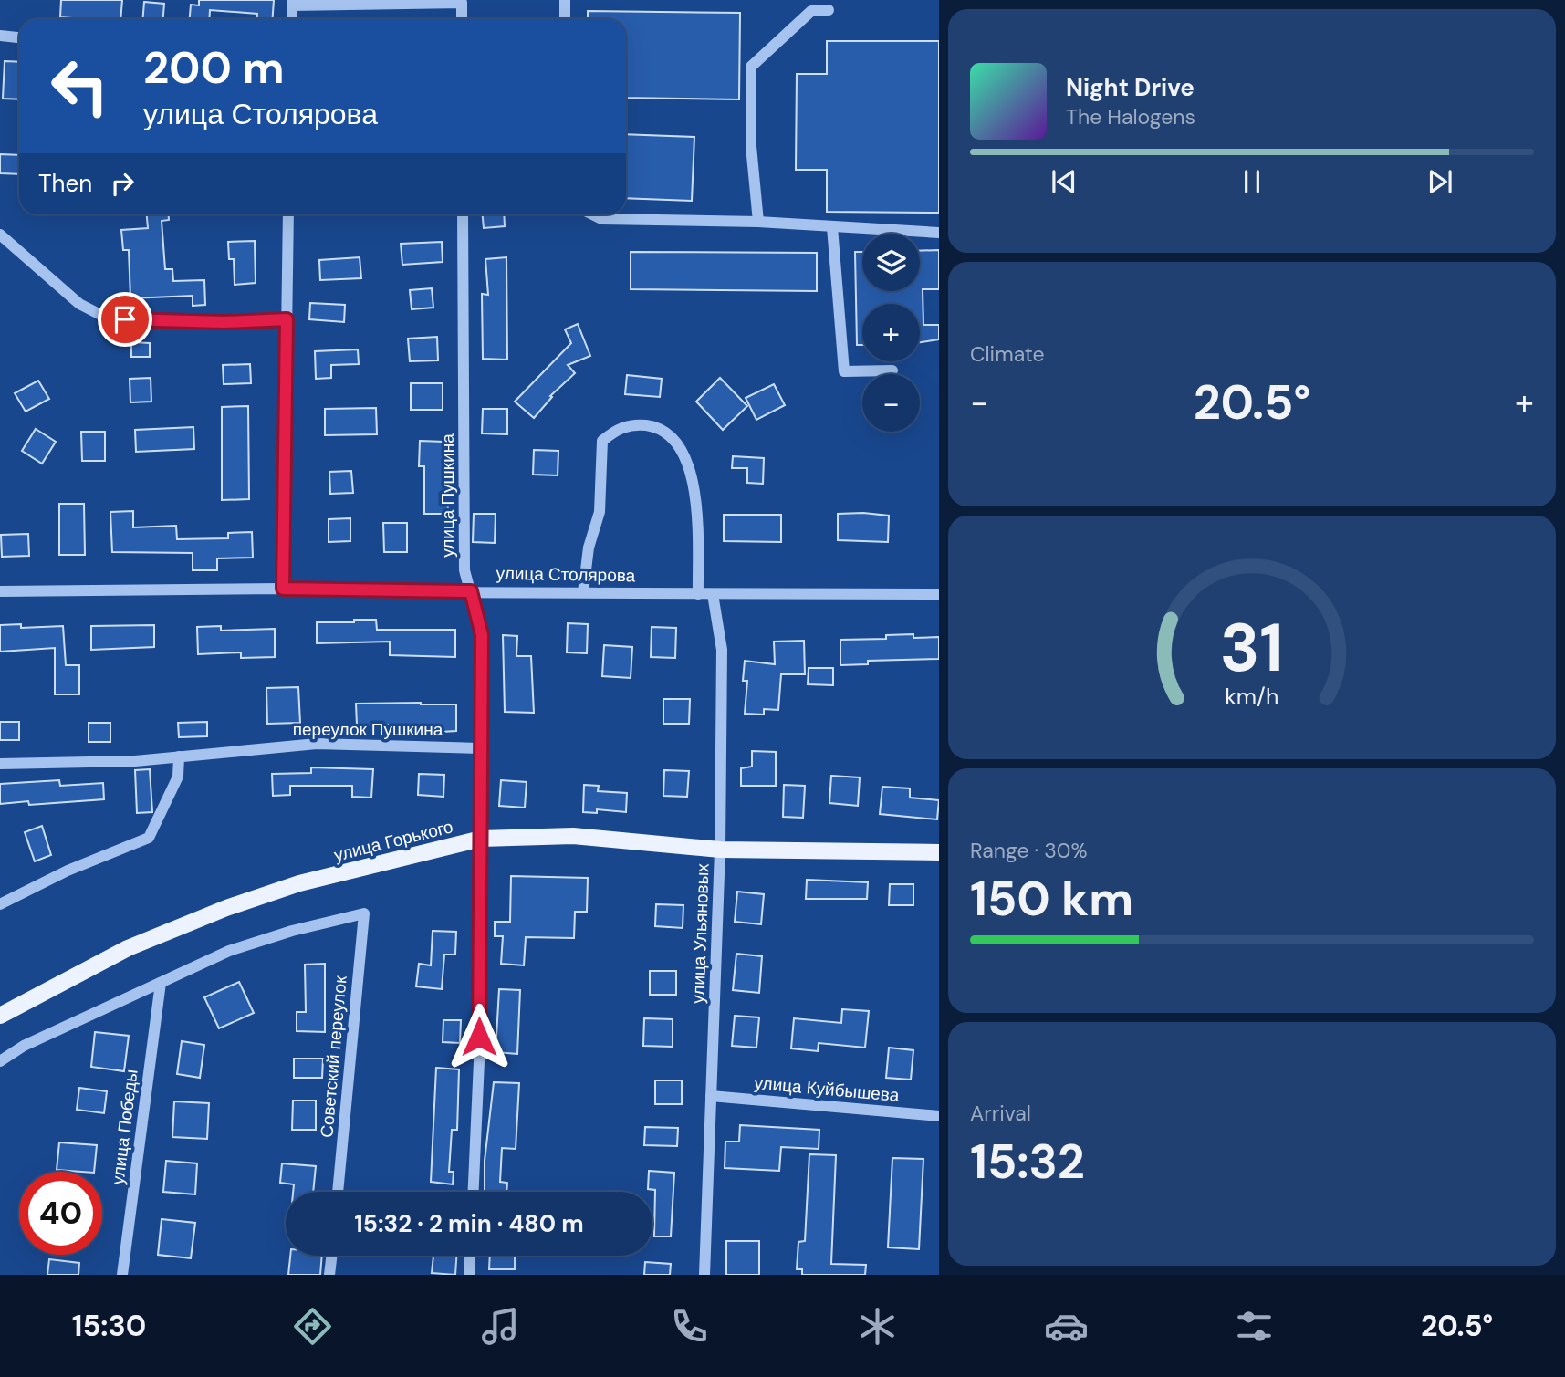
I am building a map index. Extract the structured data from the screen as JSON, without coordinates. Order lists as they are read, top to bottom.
{
  "streets": {
    "main road": ["улица Горького"],
    "street": [
      "улица Пушкина",
      "улица Столярова",
      "переулок Пушкина",
      "улица Ульяновых",
      "Советский переулок",
      "улица Куйбышева",
      "улица Победы"
    ]
  },
  "crossings": [
    ["улица Пушкина", "улица Столярова"],
    ["улица Пушкина", "переулок Пушкина"],
    ["улица Пушкина", "улица Горького"],
    ["улица Столярова", "улица Ульяновых"],
    ["улица Горького", "улица Ульяновых"],
    ["улица Ульяновых", "улица Куйбышева"],
    ["Советский переулок", "улица Победы"]
  ],
  "page": {
    "turn": ["200 m", "улица Столярова"],
    "song": ["Night Drive", "The Halogens"],
    "then": "Then",
    "map_buttons": ["+", "−"],
    "tile": [
      "Climate",
      ["Range · 30%", "150 km"],
      ["Arrival", "15:32"]
    ],
    "heat": ["−", "20.5°", "+"],
    "limit": "40",
    "trip": "15:32 · 2 min · 480 m",
    "tabs": ["15:30", "20.5°"],
    "gauge": ["31", "km/h"]
  }
}
